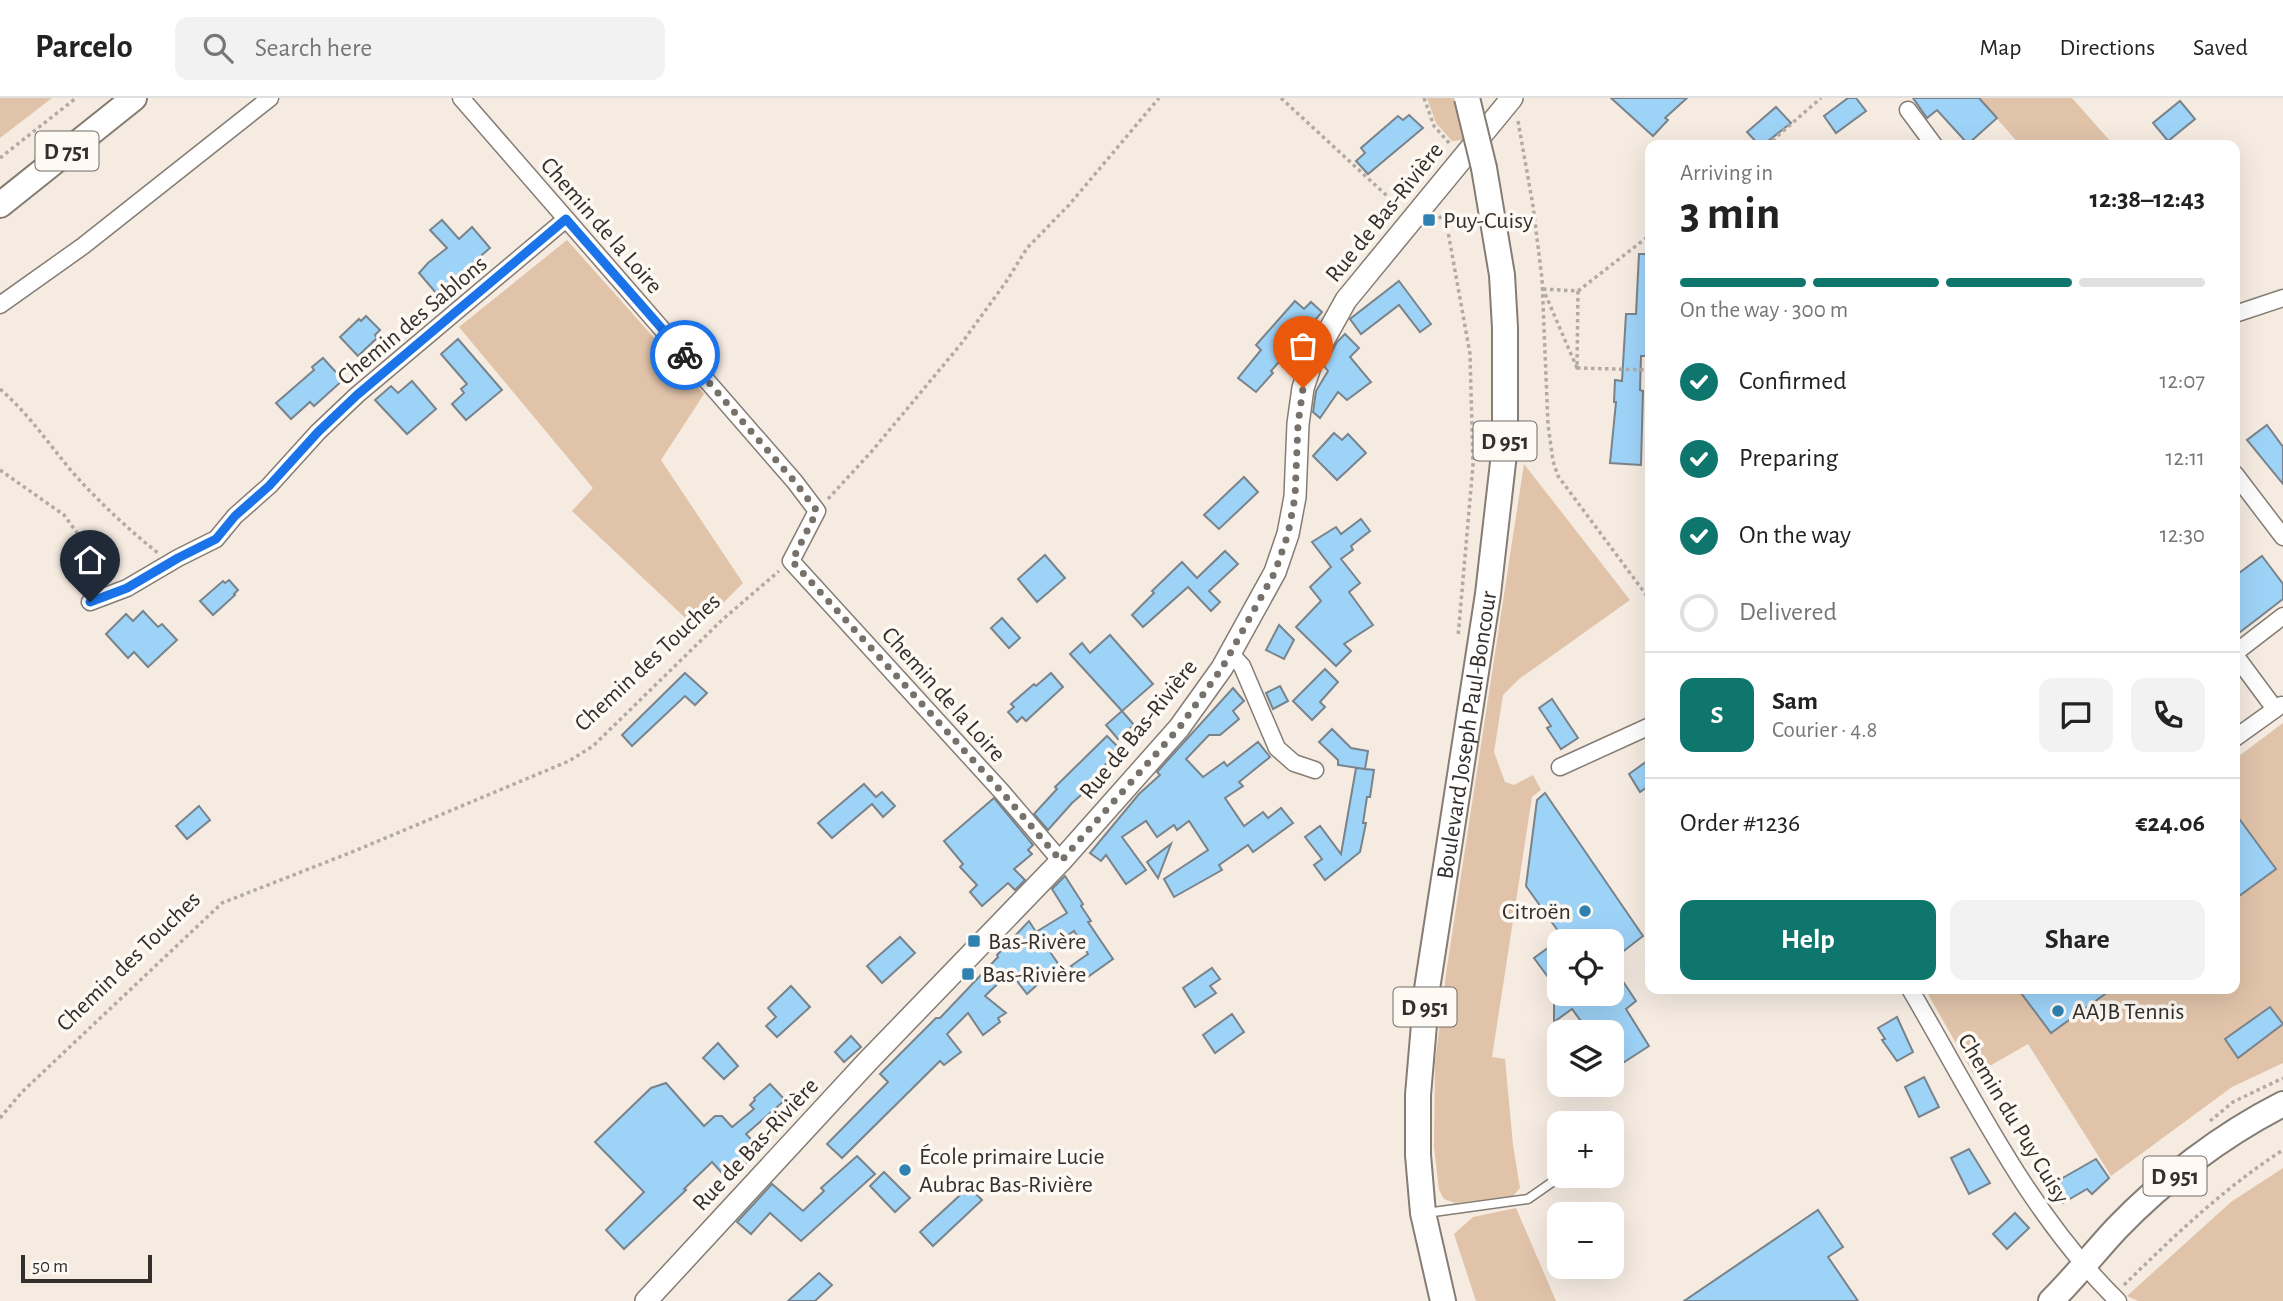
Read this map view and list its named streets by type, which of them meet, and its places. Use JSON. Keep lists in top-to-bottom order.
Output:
{
  "streets": {
    "main road": ["D 751", "D 951", "Boulevard Joseph Paul-Boncour"],
    "street": [
      "Rue de Bas-Rivière",
      "Chemin de la Loire",
      "Chemin des Sablons",
      "Chemin du Puy Cuisy"
    ],
    "path": ["Chemin des Touches"]
  },
  "crossings": [
    ["Rue de Bas-Rivière", "Chemin de la Loire"],
    ["Rue de Bas-Rivière", "D 951"],
    ["Rue de Bas-Rivière", "Boulevard Joseph Paul-Boncour"],
    ["Chemin de la Loire", "Chemin des Sablons"],
    ["Chemin de la Loire", "Chemin des Touches"],
    ["D 951", "Boulevard Joseph Paul-Boncour"],
    ["D 951", "Chemin du Puy Cuisy"]
  ],
  "places": {
    "transit": ["Puy-Cuisy", "Bas-Rivère", "Bas-Rivière"],
    "other": ["Citroën", "AAJB Tennis", "École primaire Lucie Aubrac Bas-Rivière"]
  },
  "scale_bar": "50 m",
  "page": {
    "header": "Parcelo",
    "search": "Search here",
    "nav": ["Map", "Directions", "Saved"],
    "heading": ["3 min", "Arriving in", "12:38–12:43"],
    "panel": [
      "Sam",
      "Courier · 4.8",
      "Order #1236",
      "€24.06"
    ],
    "bar": "On the way · 300 m",
    "list": [
      ["Confirmed", "12:07"],
      ["Preparing", "12:11"],
      ["On the way", "12:30"],
      "Delivered"
    ],
    "round": "S",
    "buttons": ["Help", "Share"],
    "map_buttons": ["+", "−"],
    "scale": "50 m"
  }
}
